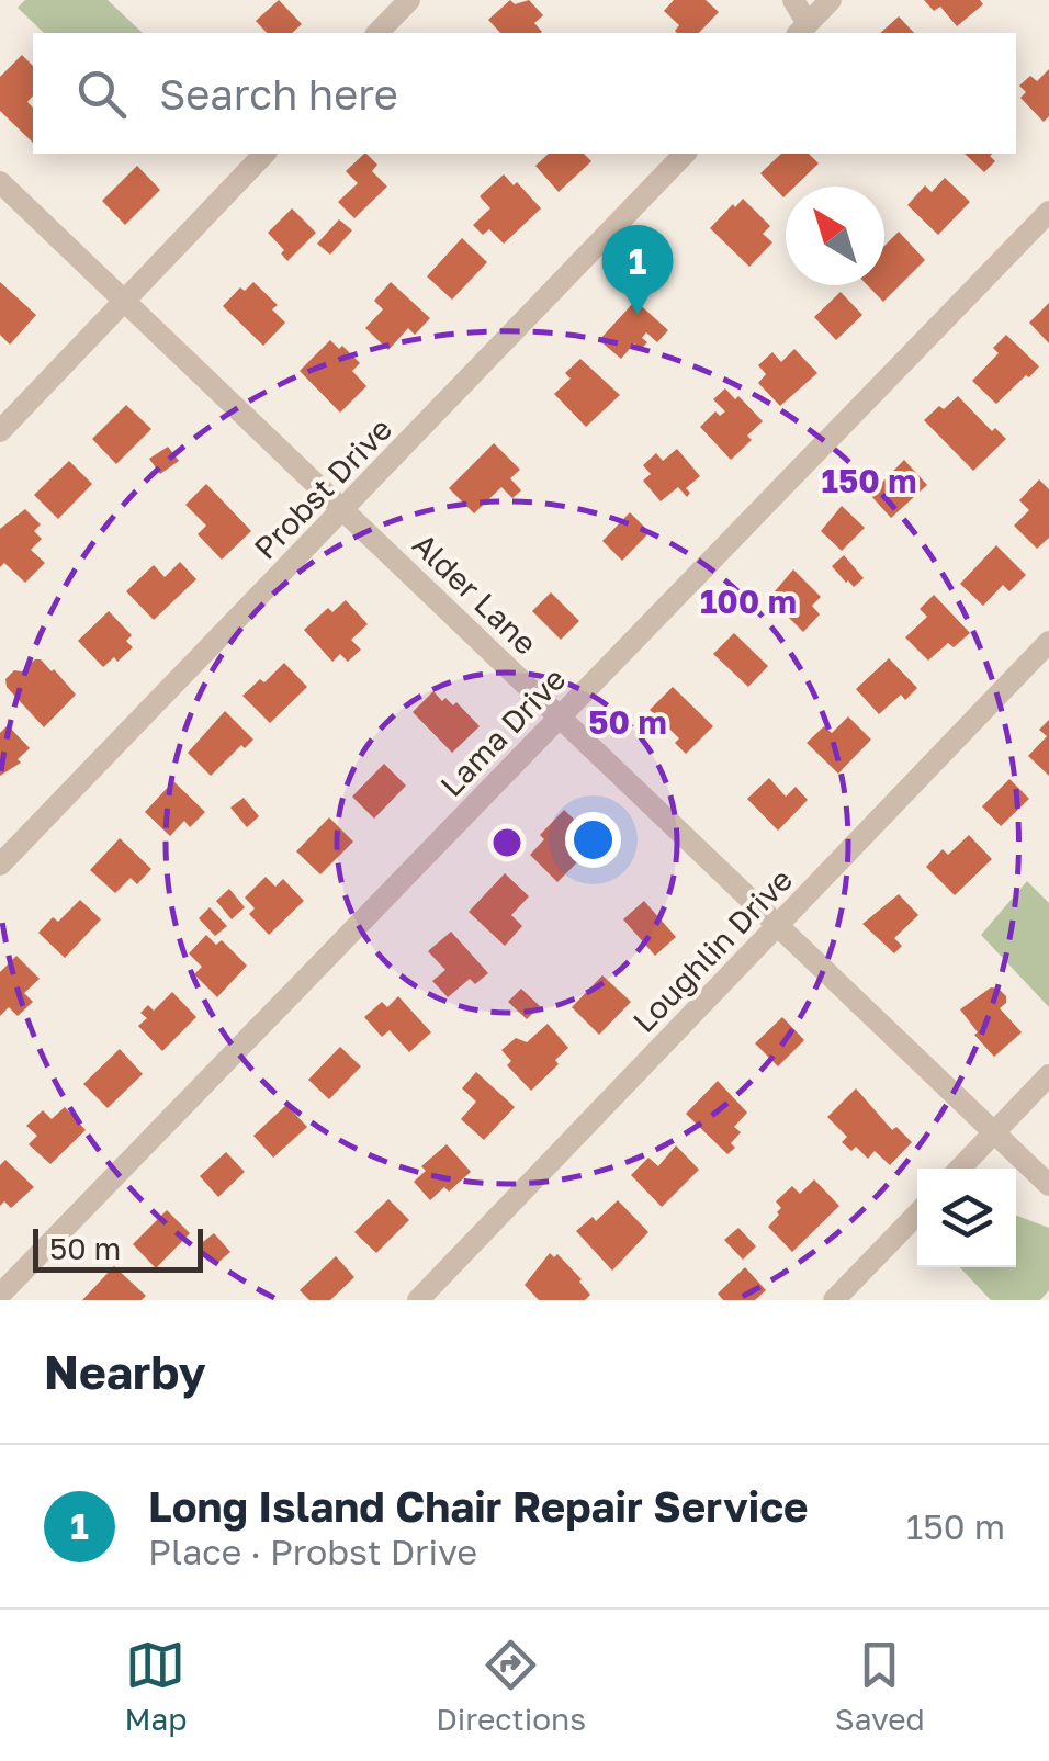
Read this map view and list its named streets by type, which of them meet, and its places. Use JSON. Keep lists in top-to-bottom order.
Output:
{
  "streets": {
    "street": [
      "Probst Drive",
      "Alder Lane",
      "Lama Drive",
      "Loughlin Drive"
    ]
  },
  "crossings": [
    ["Probst Drive", "Alder Lane"],
    ["Alder Lane", "Lama Drive"],
    ["Alder Lane", "Loughlin Drive"]
  ],
  "scale_bar": "50 m",
  "north": "top left",
  "page": {
    "search": "Search here",
    "pins": "1",
    "scale": "50 m",
    "heading": "Nearby",
    "list": [
      {
        "mark": "1",
        "name": "Long Island Chair Repair Service",
        "note": "Place · Probst Drive",
        "value": "150 m"
      }
    ],
    "nav": ["Map", "Directions", "Saved"]
  },
  "rings": ["150 m", "100 m", "50 m"]
}
